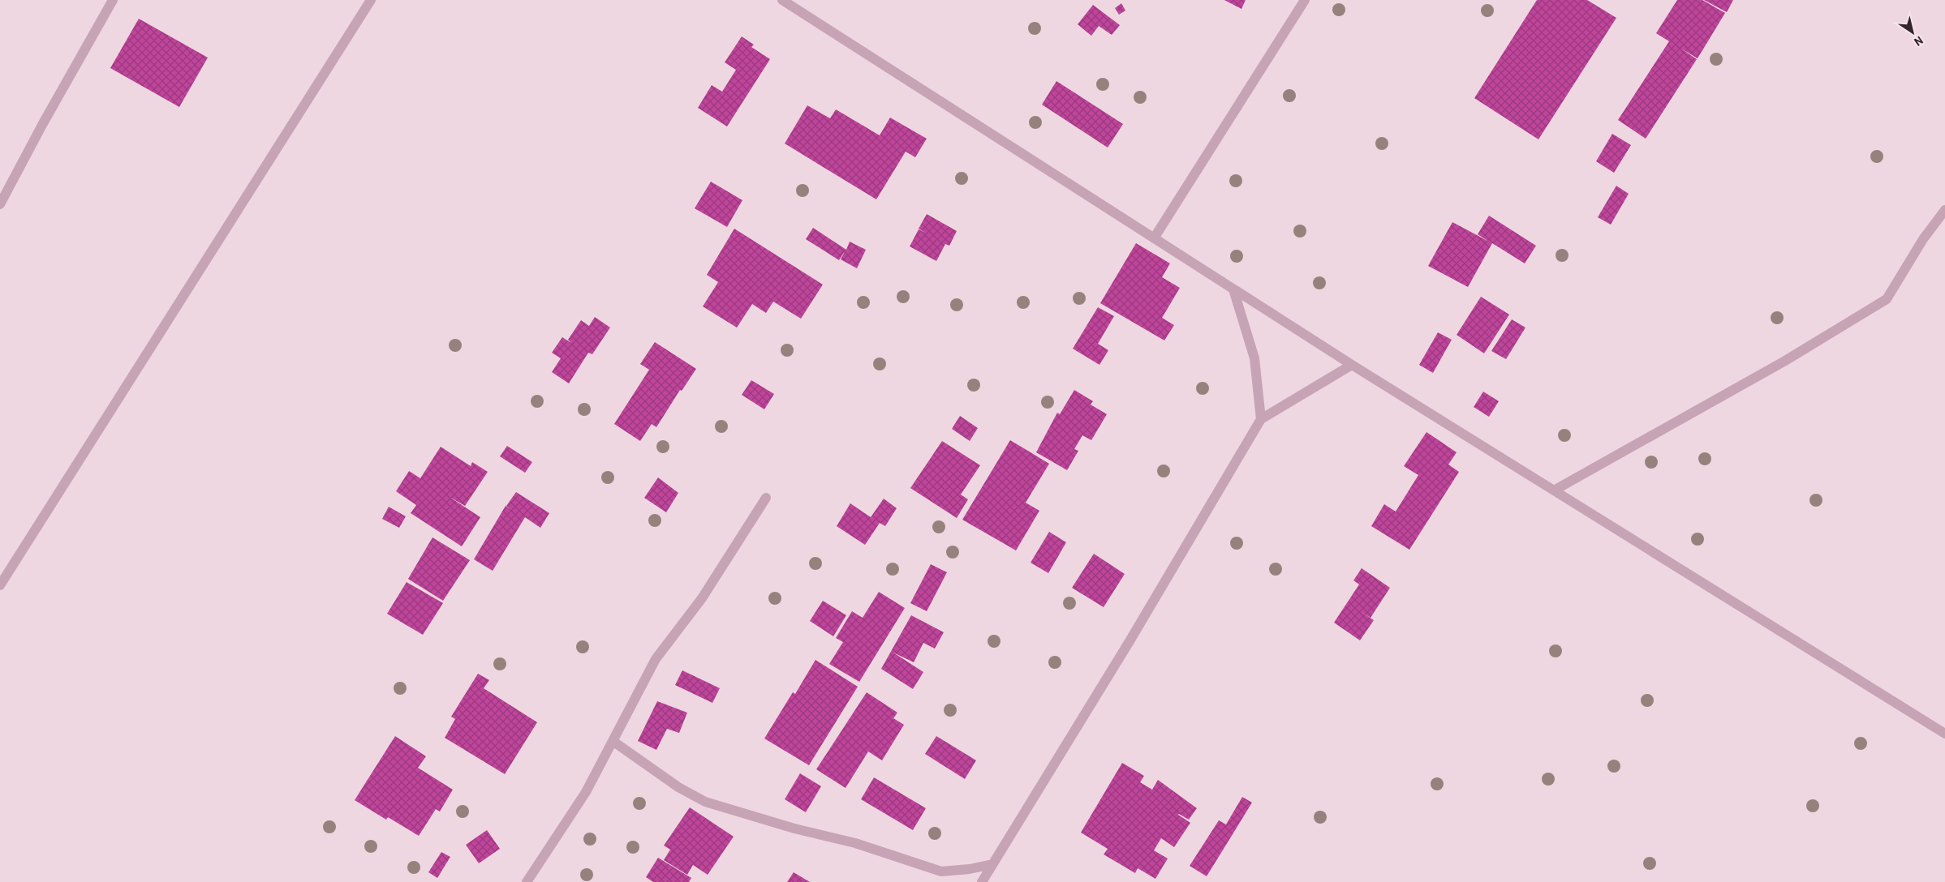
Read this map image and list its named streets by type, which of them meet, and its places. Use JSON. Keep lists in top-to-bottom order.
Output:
{
  "north": "bottom right"
}
